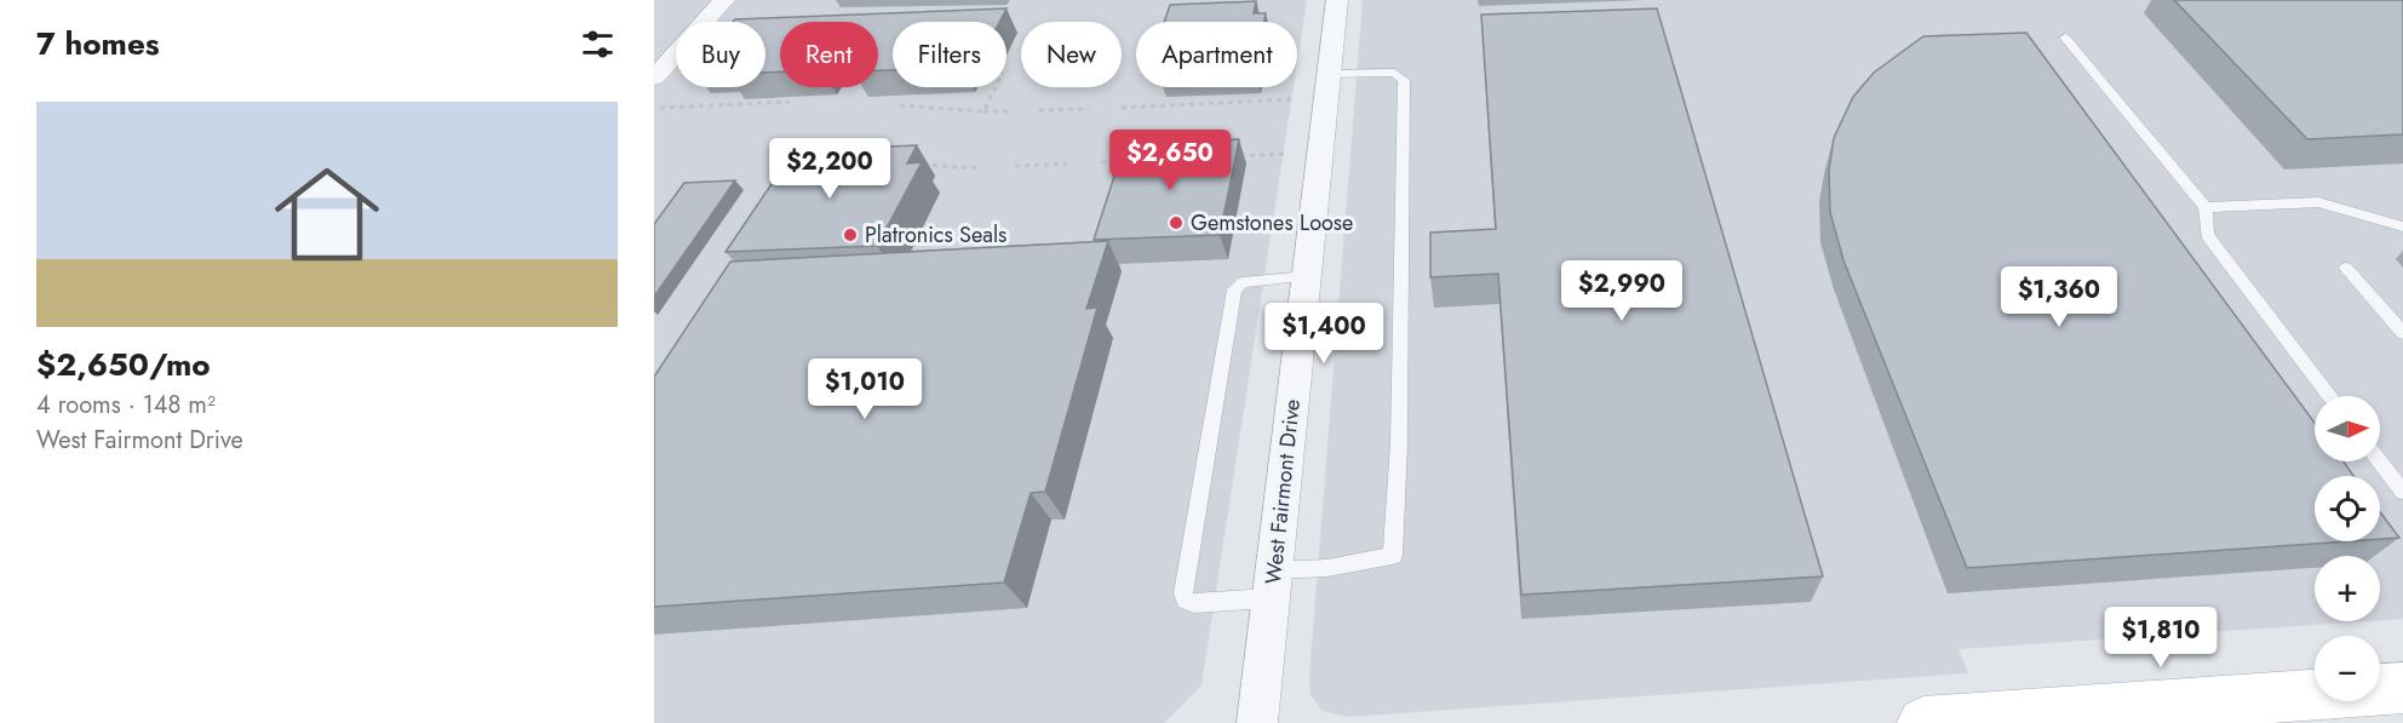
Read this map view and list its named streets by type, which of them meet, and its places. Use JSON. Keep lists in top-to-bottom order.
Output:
{
  "streets": {
    "street": ["West Fairmont Drive"]
  },
  "places": ["Gemstones Loose", "Platronics Seals"],
  "north": "right",
  "page": {
    "heading": "7 homes",
    "chip": [
      "Buy",
      "Rent",
      "Filters",
      "New",
      "Apartment"
    ],
    "list": [
      {
        "name": "$2,650/mo",
        "note": "4 rooms · 148 m² · West Fairmont Drive"
      }
    ],
    "price": [
      "$2,650",
      "$2,200",
      "$2,990",
      "$1,360",
      "$1,400",
      "$1,010",
      "$1,810"
    ],
    "map_buttons": ["+", "−"]
  }
}
